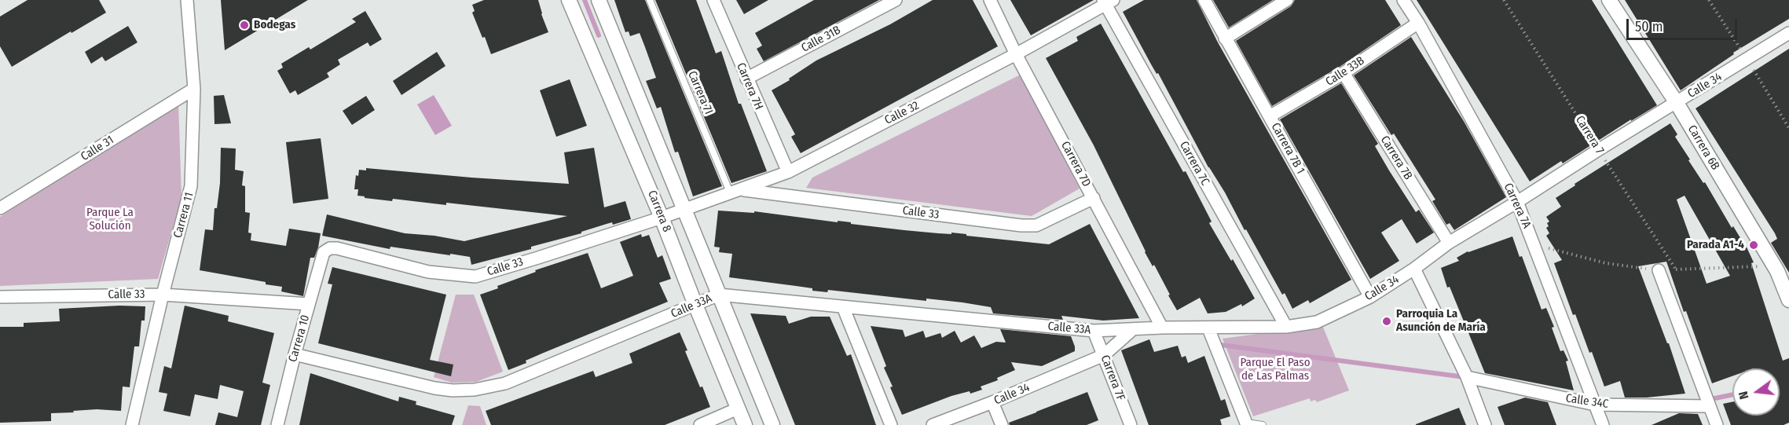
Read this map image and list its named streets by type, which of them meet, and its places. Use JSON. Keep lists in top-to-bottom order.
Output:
{
  "streets": {
    "street": [
      "Calle 31B",
      "Calle 33B",
      "Calle 34",
      "Carrera 7H",
      "Calle 32",
      "Carrera 6B",
      "Calle 31",
      "Carrera 7B 1",
      "Carrera 7B",
      "Carrera 7C",
      "Carrera 7D",
      "Carrera 7A",
      "Carrera 8",
      "Calle 33",
      "Carrera 11",
      "Calle 33A",
      "Carrera 10",
      "Carrera 7F",
      "Calle 34C"
    ],
    "lane": ["Carrera 7I"],
    "path": ["Carrera 7"]
  },
  "crossings": [
    ["Calle 31B", "Carrera 7H"],
    ["Calle 33B", "Carrera 7B 1"],
    ["Calle 33B", "Carrera 7B"],
    ["Calle 33B", "Carrera 7A"],
    ["Calle 34", "Carrera 7"],
    ["Calle 34", "Carrera 6B"],
    ["Calle 34", "Carrera 7B 1"],
    ["Calle 34", "Carrera 7B"],
    ["Calle 34", "Carrera 7C"],
    ["Calle 34", "Carrera 7D"],
    ["Calle 34", "Carrera 7A"],
    ["Calle 34", "Calle 33A"],
    ["Calle 34", "Carrera 7F"],
    ["Carrera 7H", "Calle 32"],
    ["Carrera 7I", "Calle 32"],
    ["Carrera 7I", "Calle 33"],
    ["Calle 32", "Carrera 7C"],
    ["Calle 32", "Carrera 7D"],
    ["Calle 32", "Carrera 8"],
    ["Calle 32", "Calle 33"],
    ["Calle 31", "Carrera 11"],
    ["Carrera 7D", "Calle 33"],
    ["Carrera 7A", "Calle 34C"],
    ["Carrera 8", "Calle 33"],
    ["Carrera 8", "Calle 33A"],
    ["Calle 33", "Carrera 11"],
    ["Calle 33", "Carrera 10"],
    ["Calle 33A", "Carrera 10"],
    ["Calle 33A", "Carrera 7F"]
  ],
  "parks": ["Parque La Solución", "Parque El Paso de Las Palmas"],
  "places": ["Bodegas", "Parada A1-4", "Parroquia La Asunción de María"],
  "scale_bar": "50 m",
  "north": "left"
}
